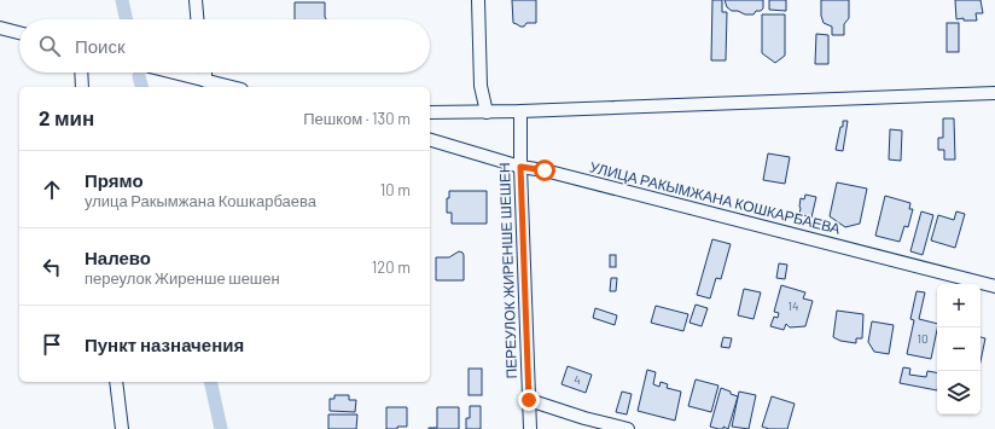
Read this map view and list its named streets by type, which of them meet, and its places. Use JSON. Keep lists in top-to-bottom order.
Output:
{
  "streets": {
    "street": ["УЛИЦА РАКЫМЖАНА КОШКАРБАЕВА", "ПЕРЕУЛОК ЖИРЕНШЕ ШЕШЕН"]
  },
  "crossings": [
    ["УЛИЦА РАКЫМЖАНА КОШКАРБАЕВА", "ПЕРЕУЛОК ЖИРЕНШЕ ШЕШЕН"]
  ],
  "house_numbers": ["14", "10", "4"],
  "page": {
    "search": "Поиск",
    "heading": ["2 мин", "Пешком · 130 m"],
    "list": [
      ["Прямо", "улица Ракымжана Кошкарбаева", "10 m"],
      ["Налево", "переулок Жиренше шешен", "120 m"],
      "Пункт назначения"
    ],
    "map_buttons": ["+", "−"]
  }
}
